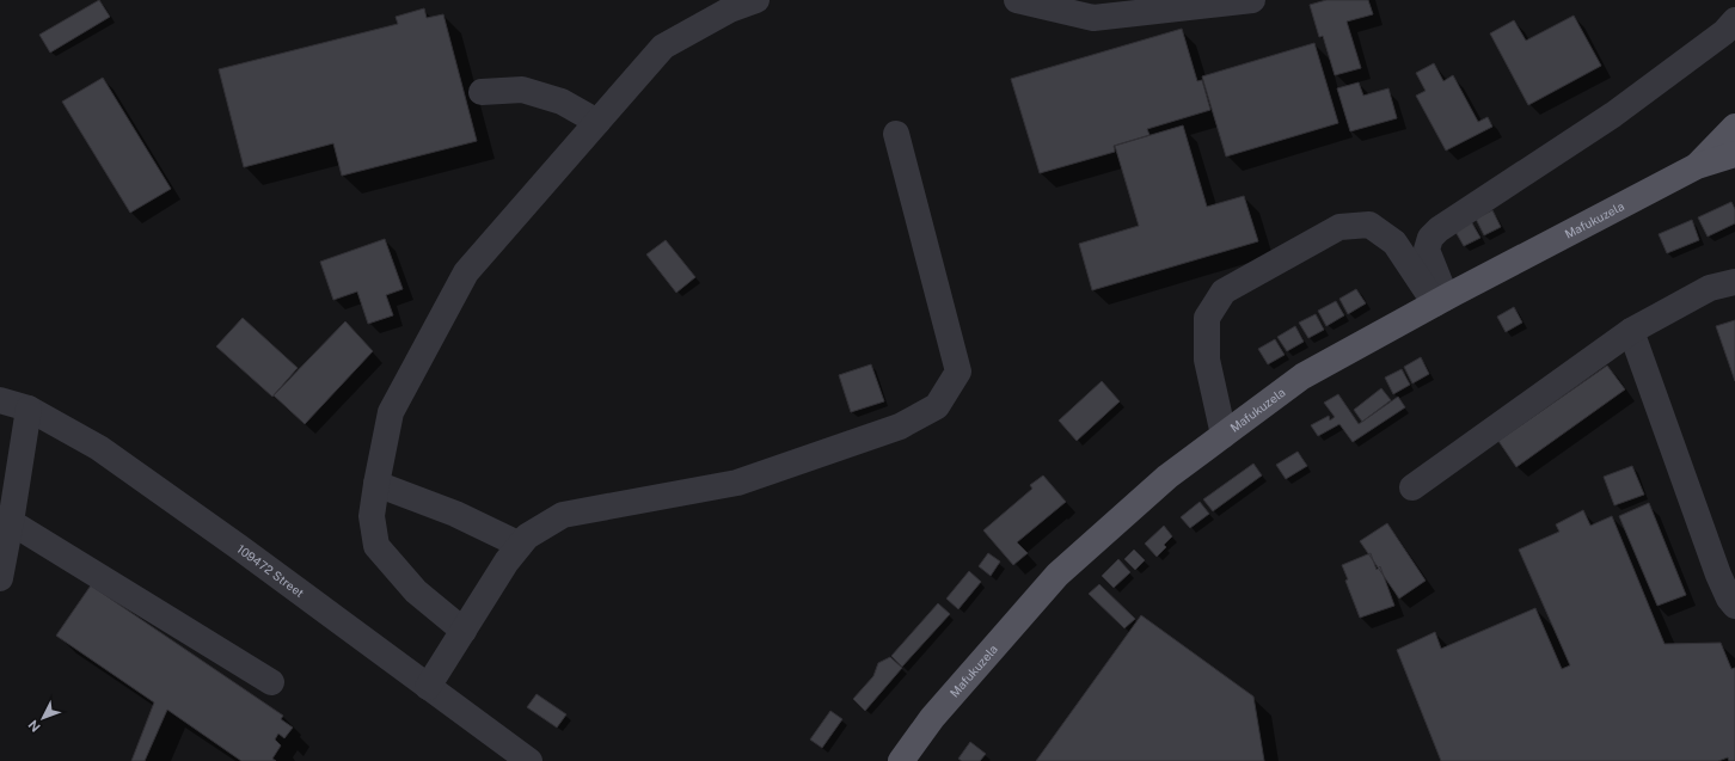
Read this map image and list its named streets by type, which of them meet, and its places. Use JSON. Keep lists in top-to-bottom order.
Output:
{
  "streets": {
    "main road": ["Mafukuzela"],
    "street": ["109472 Street"]
  },
  "north": "bottom left"
}
